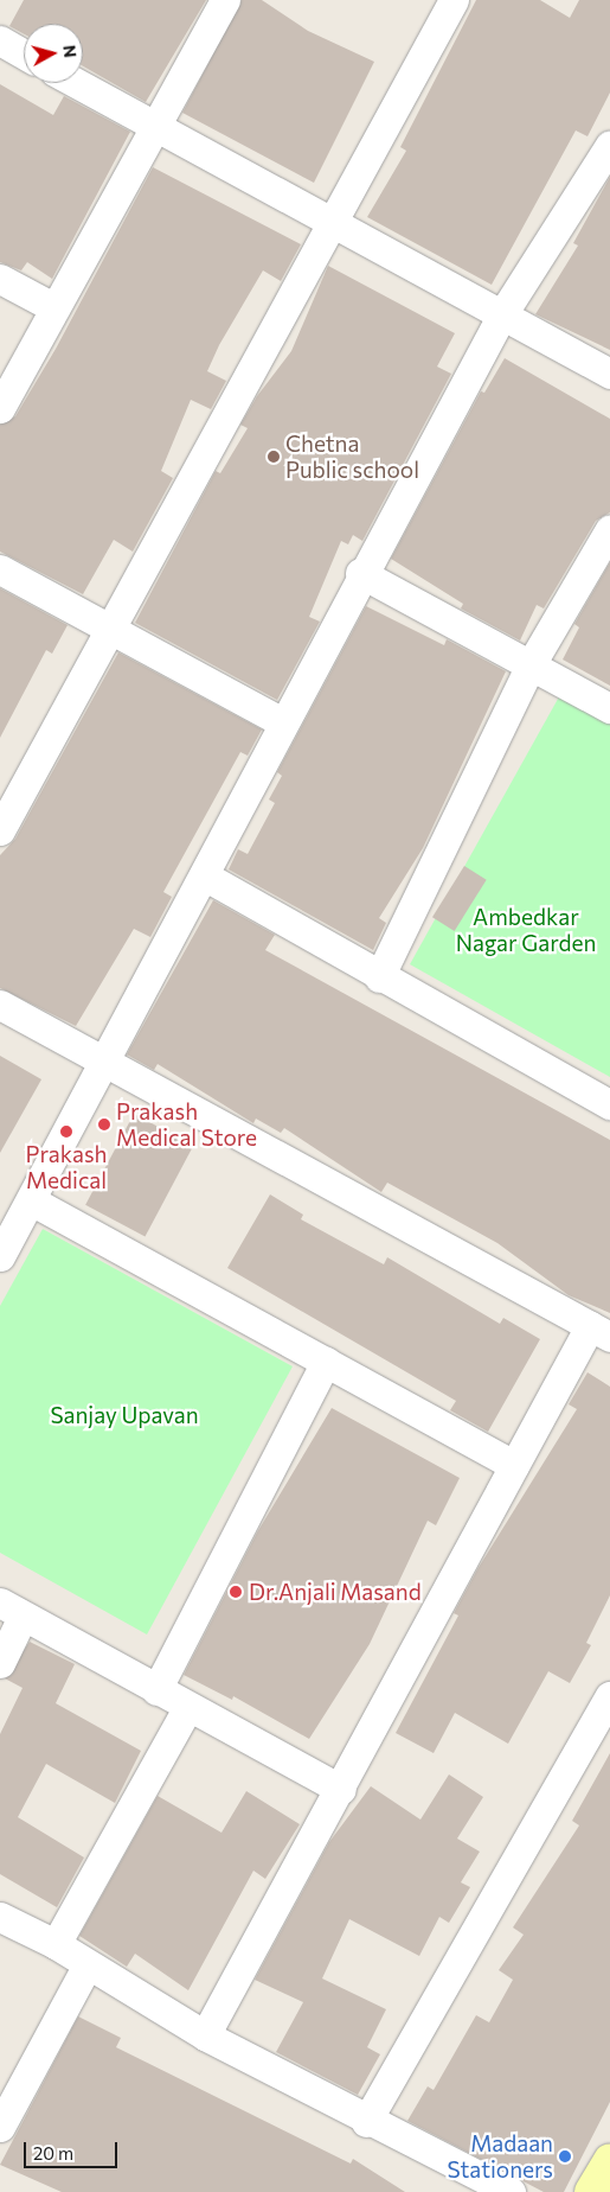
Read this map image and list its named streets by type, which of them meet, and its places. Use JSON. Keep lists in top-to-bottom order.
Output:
{
  "parks": ["Ambedkar Nagar Garden", "Sanjay Upavan"],
  "places": [
    "Chetna Public school",
    "Prakash Medical Store",
    "Prakash Medical",
    "Dr.Anjali Masand",
    "Madaan Stationers"
  ],
  "scale_bar": "20 m",
  "north": "right"
}
